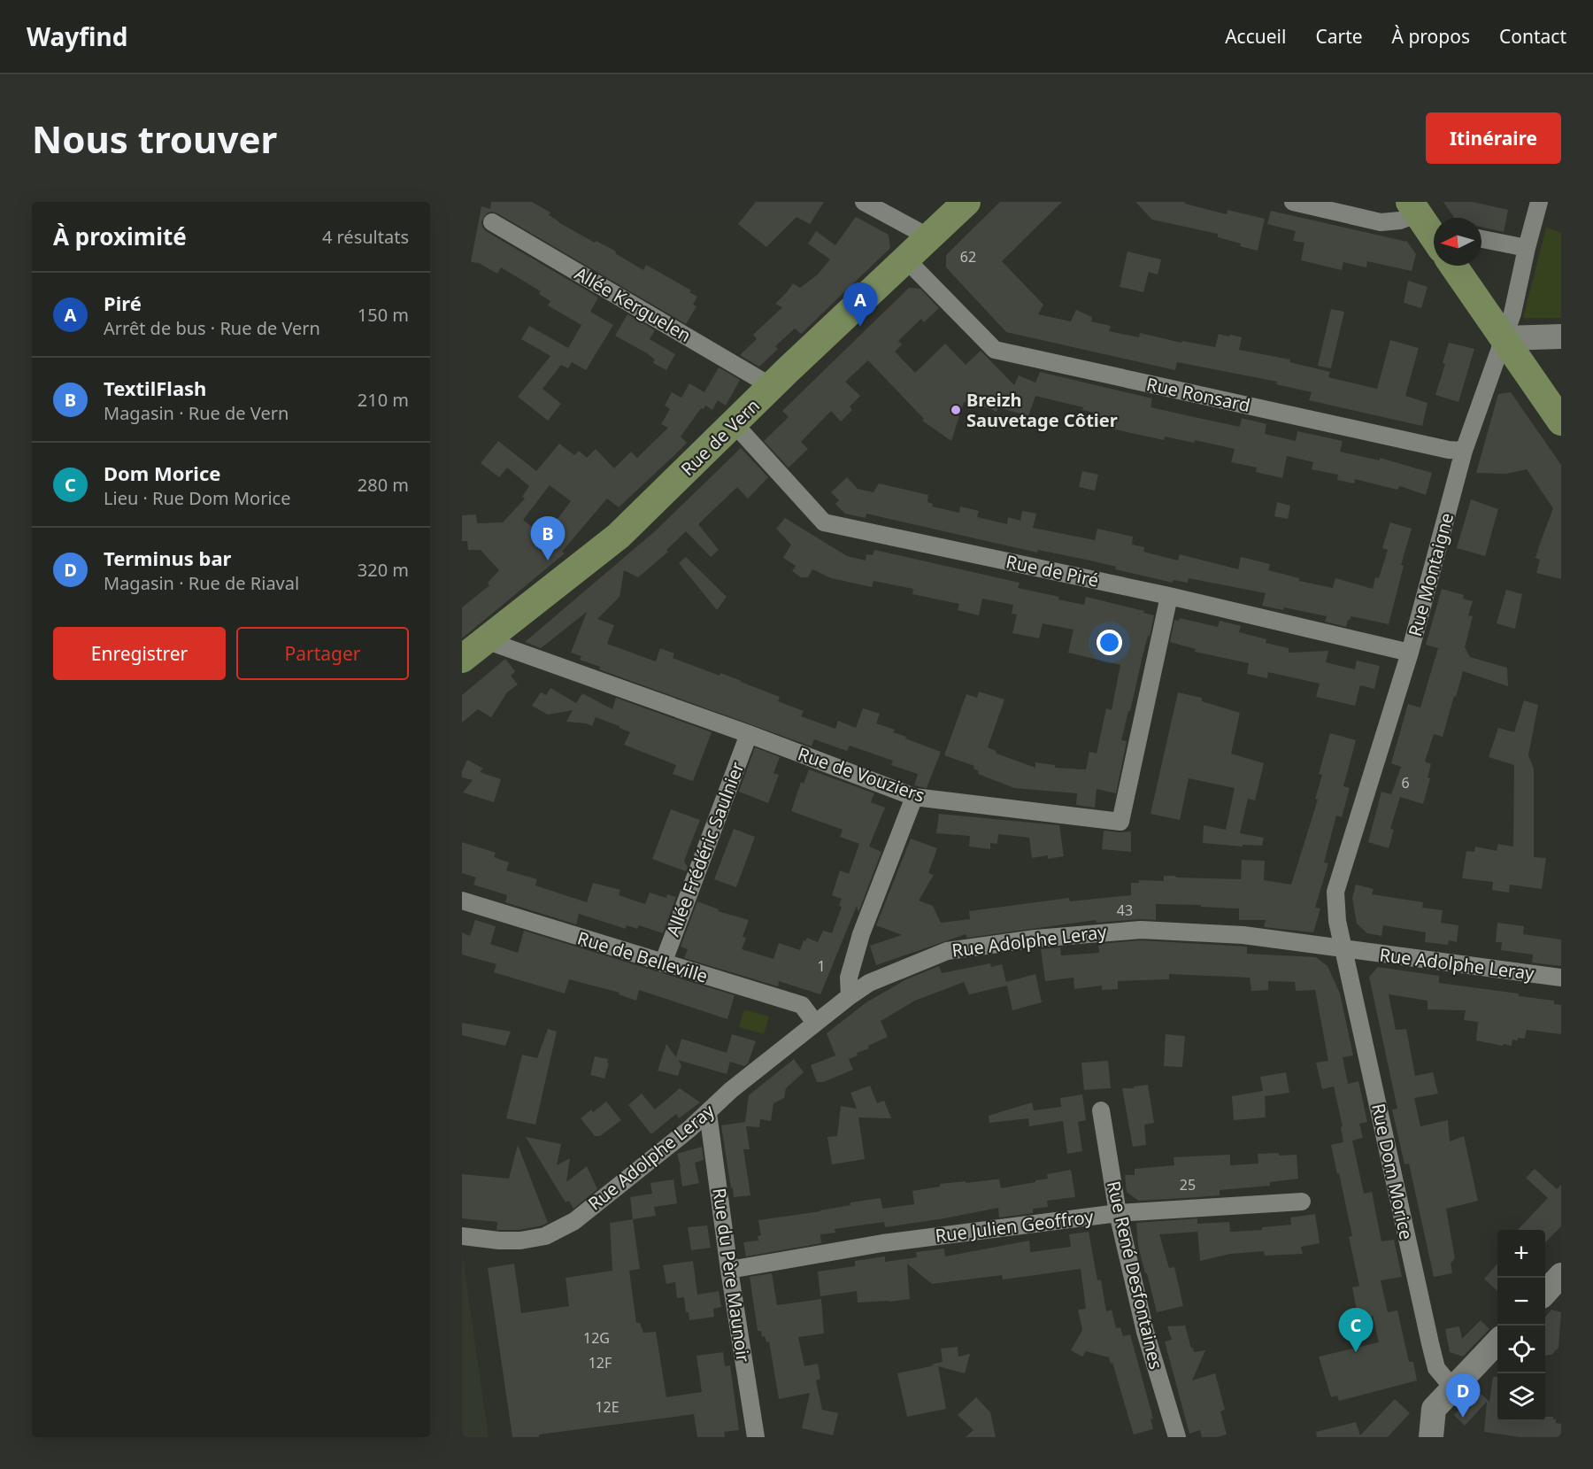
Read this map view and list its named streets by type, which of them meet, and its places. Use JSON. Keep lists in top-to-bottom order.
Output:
{
  "streets": {
    "main road": ["Rue de Vern"],
    "street": [
      "Allée Kerguelen",
      "Rue Ronsard",
      "Rue de Piré",
      "Rue Montaigne",
      "Rue de Vouziers",
      "Allée Frédéric Saulnier",
      "Rue Adolphe Leray",
      "Rue de Belleville",
      "Rue Dom Morice",
      "Rue Julien Geoffroy",
      "Rue du Père Maunoir",
      "Rue René Desfontaines"
    ]
  },
  "crossings": [
    ["Allée Kerguelen", "Rue de Vern"],
    ["Rue Ronsard", "Rue de Vern"],
    ["Rue Ronsard", "Rue Montaigne"],
    ["Rue de Vern", "Rue de Piré"],
    ["Rue de Vern", "Rue de Vouziers"],
    ["Rue de Piré", "Rue Montaigne"],
    ["Rue de Piré", "Rue de Vouziers"],
    ["Rue Montaigne", "Rue Adolphe Leray"],
    ["Rue Montaigne", "Rue Dom Morice"],
    ["Rue de Vouziers", "Allée Frédéric Saulnier"],
    ["Allée Frédéric Saulnier", "Rue de Belleville"],
    ["Rue Adolphe Leray", "Rue de Belleville"],
    ["Rue Adolphe Leray", "Rue Dom Morice"],
    ["Rue Adolphe Leray", "Rue du Père Maunoir"],
    ["Rue Julien Geoffroy", "Rue du Père Maunoir"],
    ["Rue Julien Geoffroy", "Rue René Desfontaines"]
  ],
  "places": ["Breizh Sauvetage Côtier"],
  "house_numbers": [
    "62",
    "6",
    "43",
    "1",
    "25",
    "12G",
    "12F",
    "12E"
  ],
  "north": "left",
  "page": {
    "header": "Wayfind",
    "nav": [
      "Accueil",
      "Carte",
      "À propos",
      "Contact"
    ],
    "buttons": [
      "Itinéraire",
      ["Enregistrer", "Partager"]
    ],
    "title": "Nous trouver",
    "heading": ["À proximité", "4 résultats"],
    "list": [
      {
        "mark": "A",
        "name": "Piré",
        "note": "Arrêt de bus · Rue de Vern",
        "value": "150 m"
      },
      {
        "mark": "B",
        "name": "TextilFlash",
        "note": "Magasin · Rue de Vern",
        "value": "210 m"
      },
      {
        "mark": "C",
        "name": "Dom Morice",
        "note": "Lieu · Rue Dom Morice",
        "value": "280 m"
      },
      {
        "mark": "D",
        "name": "Terminus bar",
        "note": "Magasin · Rue de Riaval",
        "value": "320 m"
      }
    ],
    "pins": [
      "A",
      "B",
      "C",
      "D"
    ],
    "map_buttons": ["+", "−"]
  }
}
